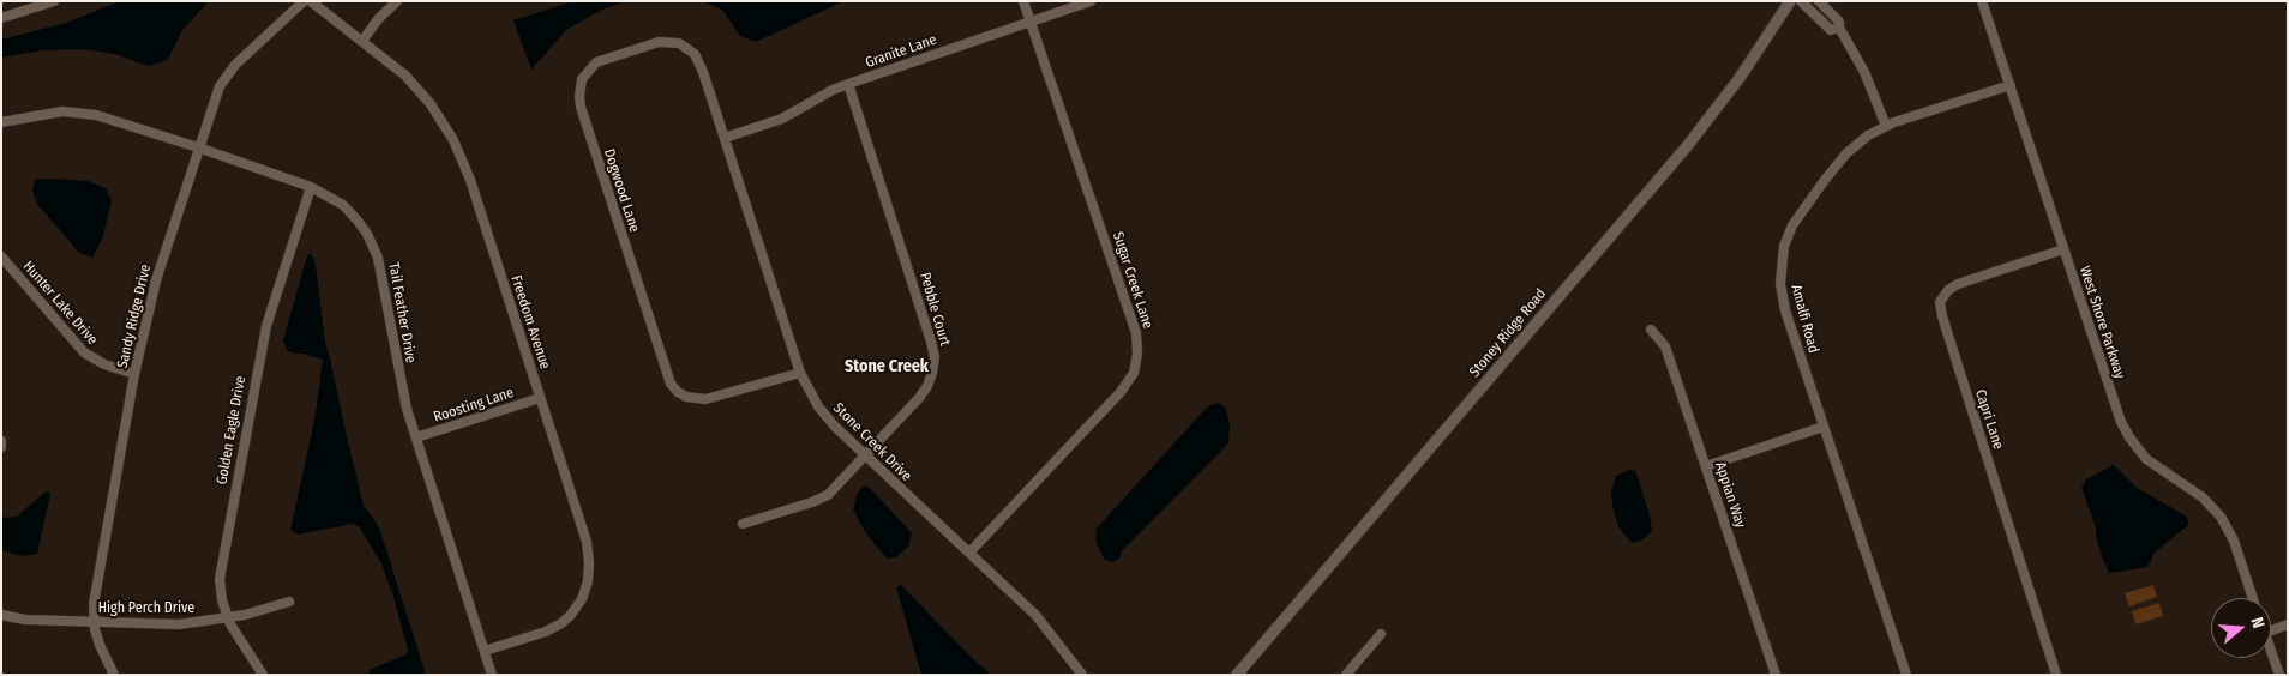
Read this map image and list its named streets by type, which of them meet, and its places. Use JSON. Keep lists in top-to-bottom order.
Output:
{
  "streets": {
    "street": [
      "Granite Lane",
      "Dogwood Lane",
      "Sugar Creek Lane",
      "Hunter Lake Drive",
      "Pebble Court",
      "Tail Feather Drive",
      "Sandy Ridge Drive",
      "Amalfi Road",
      "Freedom Avenue",
      "West Shore Parkway",
      "Stoney Ridge Road",
      "Roosting Lane",
      "Capri Lane",
      "Golden Eagle Drive",
      "Stone Creek Drive",
      "Appian Way",
      "High Perch Drive"
    ]
  },
  "crossings": [
    ["Granite Lane", "Dogwood Lane"],
    ["Granite Lane", "Sugar Creek Lane"],
    ["Granite Lane", "Pebble Court"],
    ["Granite Lane", "Stone Creek Drive"],
    ["Dogwood Lane", "Stone Creek Drive"],
    ["Sugar Creek Lane", "Stone Creek Drive"],
    ["Hunter Lake Drive", "Sandy Ridge Drive"],
    ["Pebble Court", "Stone Creek Drive"],
    ["Tail Feather Drive", "Sandy Ridge Drive"],
    ["Tail Feather Drive", "Freedom Avenue"],
    ["Tail Feather Drive", "Roosting Lane"],
    ["Tail Feather Drive", "Golden Eagle Drive"],
    ["Sandy Ridge Drive", "High Perch Drive"],
    ["Amalfi Road", "West Shore Parkway"],
    ["Freedom Avenue", "Roosting Lane"],
    ["West Shore Parkway", "Capri Lane"],
    ["Golden Eagle Drive", "High Perch Drive"]
  ],
  "districts": ["Stone Creek"],
  "north": "right"
}
